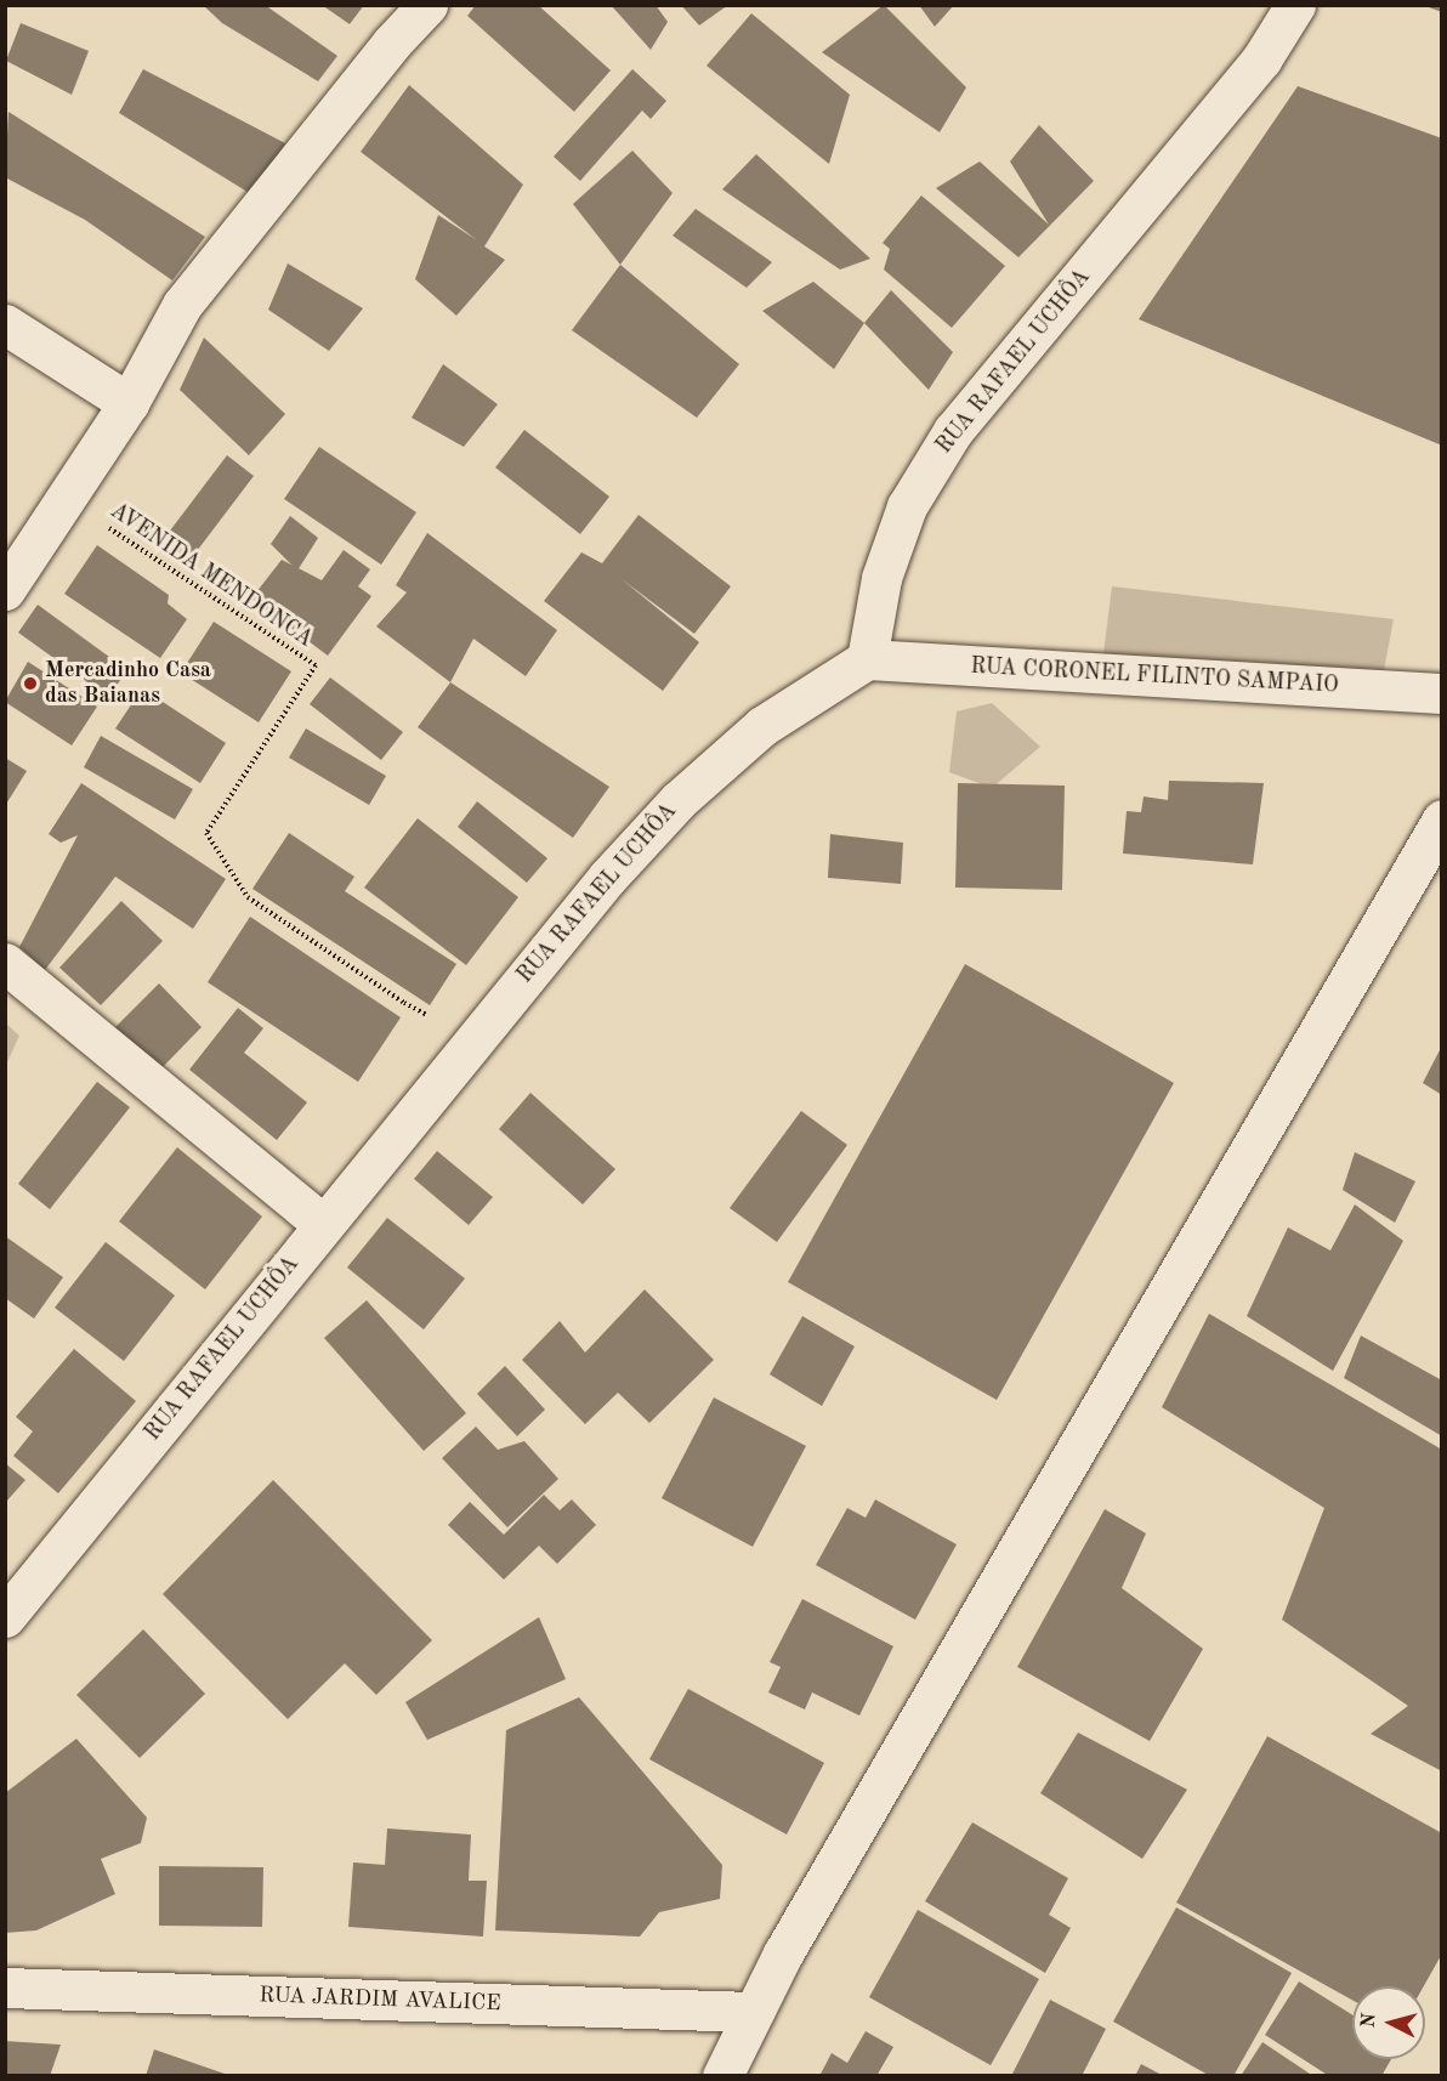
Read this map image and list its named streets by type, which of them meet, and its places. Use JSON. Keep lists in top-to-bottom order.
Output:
{
  "streets": {
    "street": ["RUA RAFAEL UCHÔA", "RUA CORONEL FILINTO SAMPAIO", "RUA JARDIM AVALICE"],
    "path": ["AVENIDA MENDONCA"]
  },
  "crossings": [
    ["RUA RAFAEL UCHÔA", "AVENIDA MENDONCA"],
    ["RUA RAFAEL UCHÔA", "RUA CORONEL FILINTO SAMPAIO"]
  ],
  "places": ["Mercadinho Casa das Baianas"],
  "north": "left"
}
